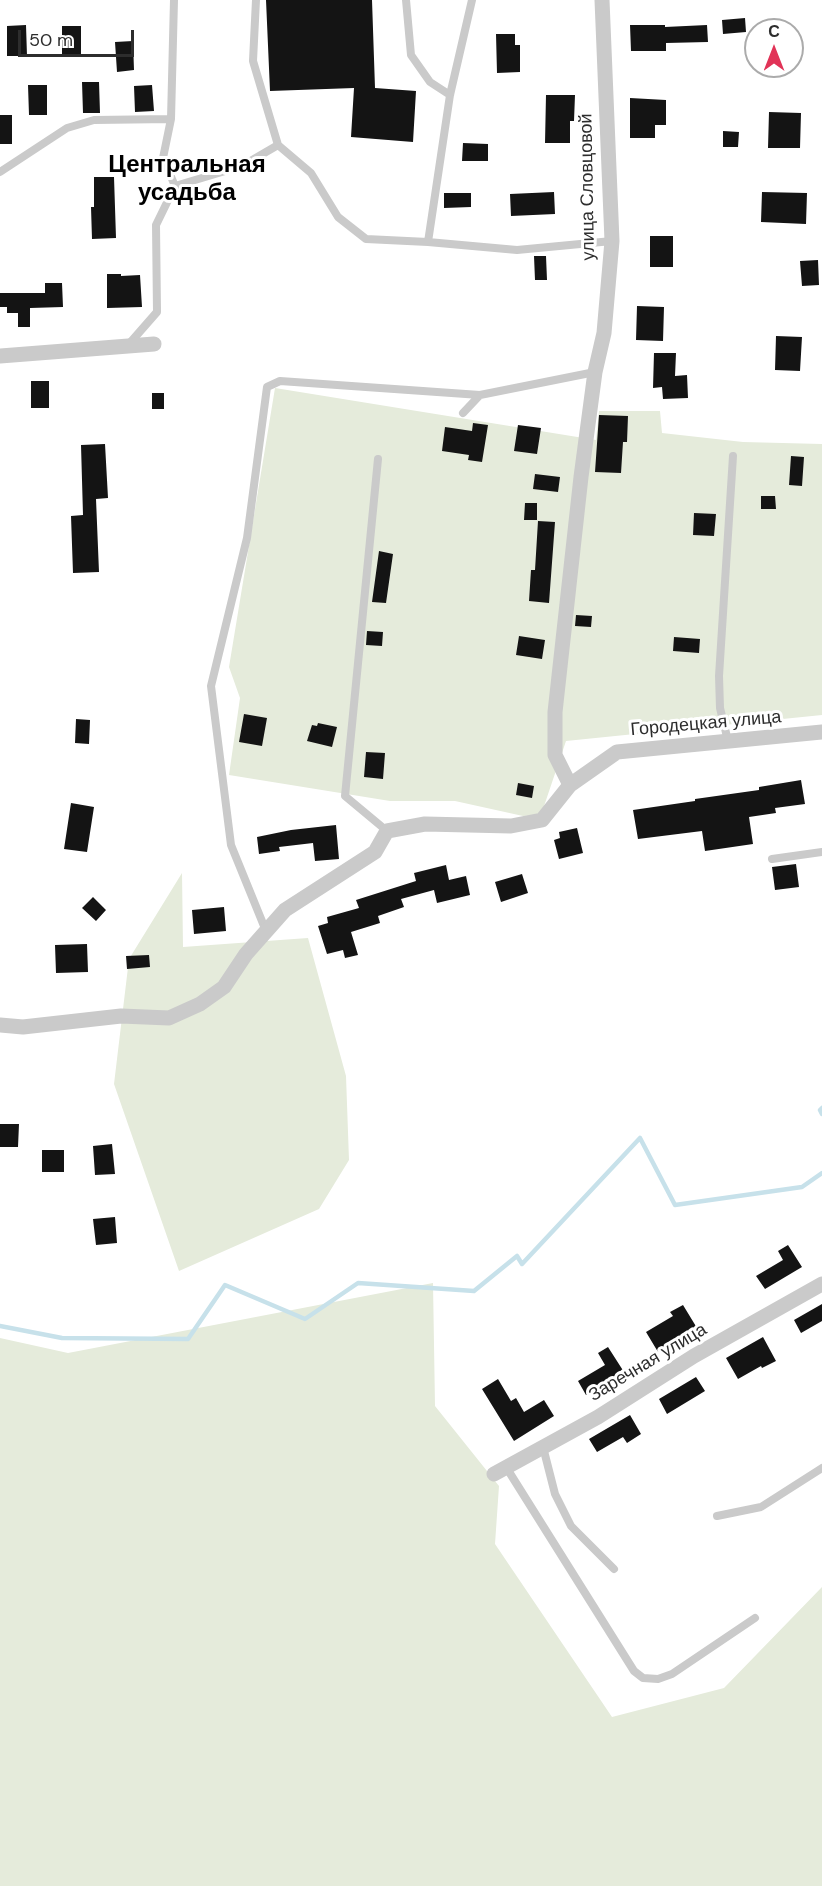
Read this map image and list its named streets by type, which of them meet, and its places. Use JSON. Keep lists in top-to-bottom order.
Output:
{
  "streets": {
    "street": ["улица Словцовой", "Городецкая улица", "Заречная улица"]
  },
  "crossings": [
    ["улица Словцовой", "Городецкая улица"]
  ],
  "districts": ["Центральная усадьба"],
  "scale_bar": "50 m",
  "north": "top"
}
